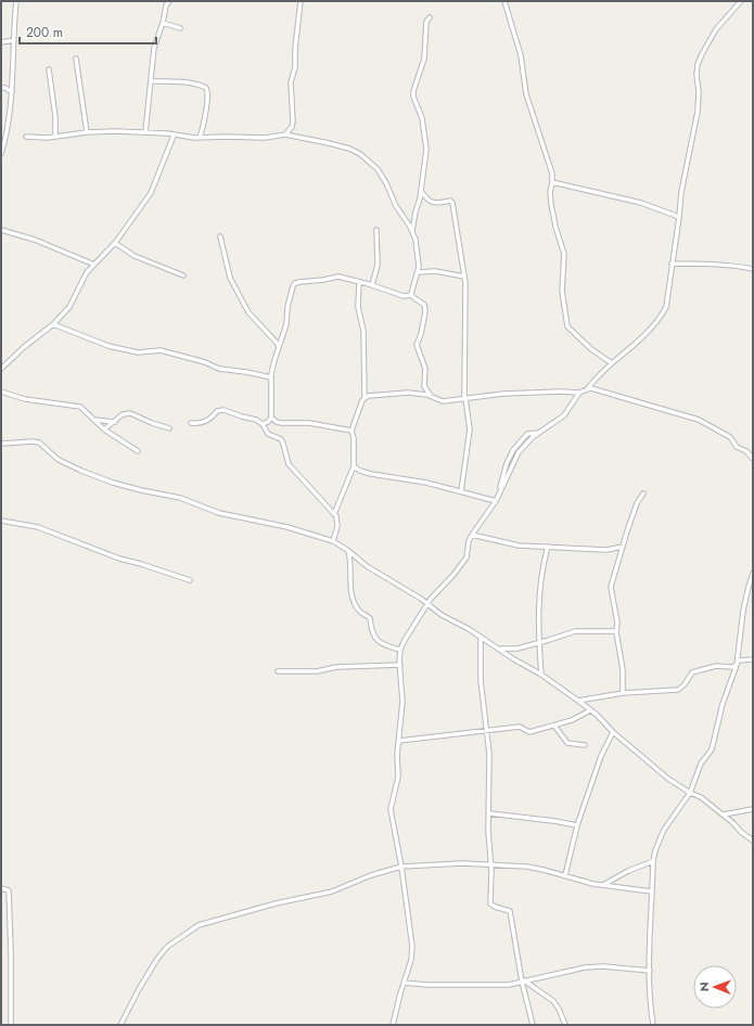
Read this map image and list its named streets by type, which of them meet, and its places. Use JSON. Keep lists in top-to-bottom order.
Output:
{
  "scale_bar": "200 m",
  "north": "left"
}
